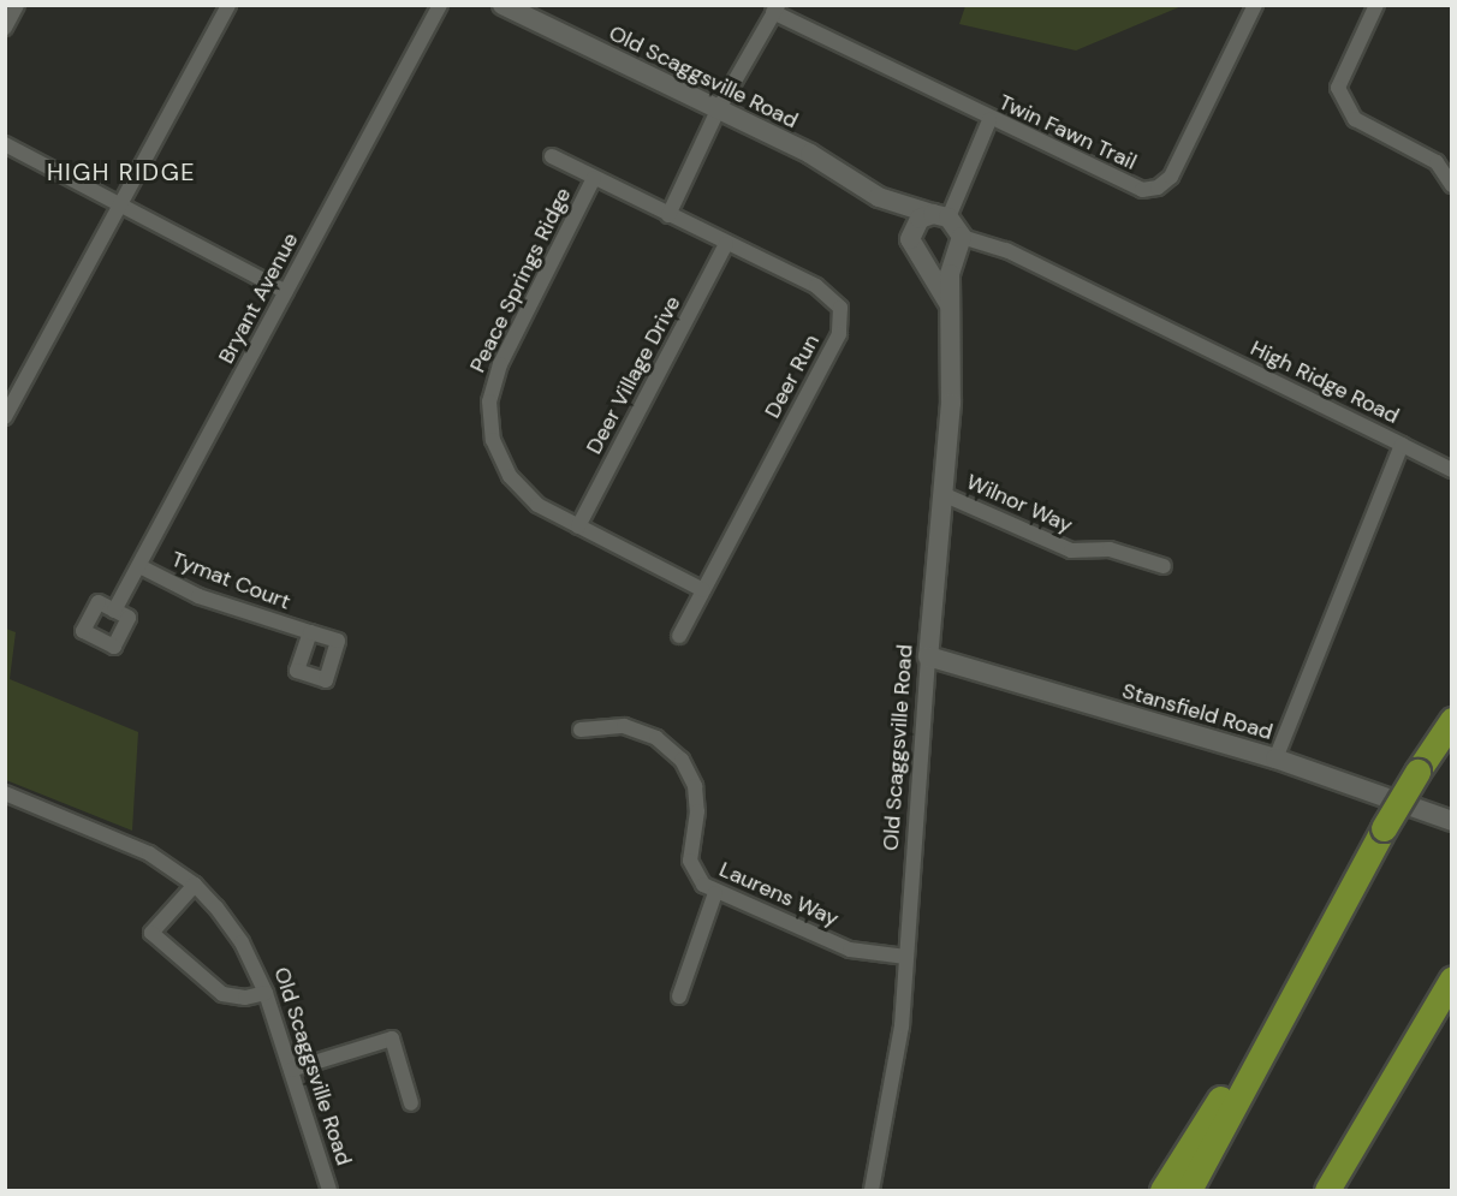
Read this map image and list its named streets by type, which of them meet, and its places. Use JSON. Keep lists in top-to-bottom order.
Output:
{
  "streets": {
    "street": [
      "Old Scaggsville Road",
      "Twin Fawn Trail",
      "Peace Springs Ridge",
      "Bryant Avenue",
      "Deer Village Drive",
      "Deer Run",
      "High Ridge Road",
      "Wilnor Way",
      "Tymat Court",
      "Stansfield Road",
      "Laurens Way"
    ]
  },
  "crossings": [
    ["Old Scaggsville Road", "High Ridge Road"],
    ["Old Scaggsville Road", "Wilnor Way"],
    ["Old Scaggsville Road", "Stansfield Road"],
    ["Old Scaggsville Road", "Laurens Way"],
    ["Peace Springs Ridge", "Deer Village Drive"],
    ["Peace Springs Ridge", "Deer Run"],
    ["Bryant Avenue", "Tymat Court"],
    ["Deer Village Drive", "Deer Run"],
    ["High Ridge Road", "Stansfield Road"]
  ],
  "districts": ["HIGH RIDGE"]
}
